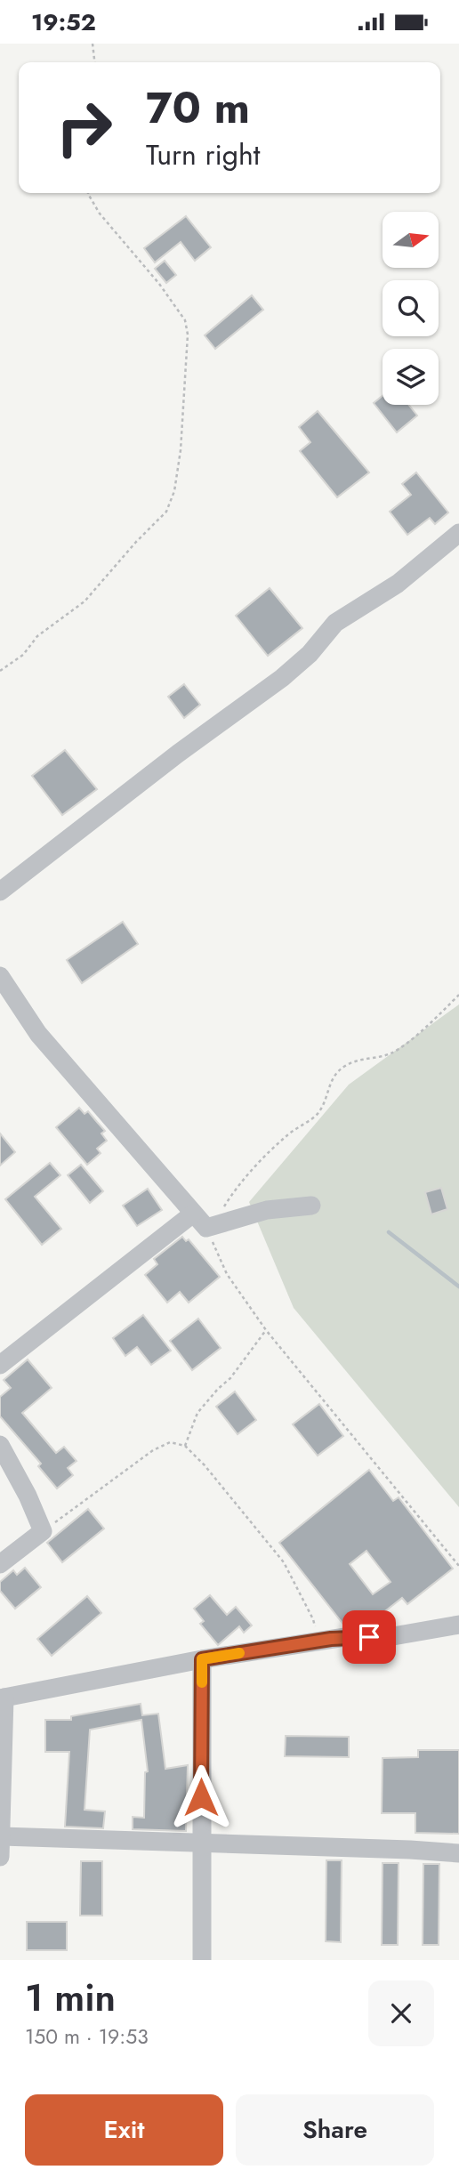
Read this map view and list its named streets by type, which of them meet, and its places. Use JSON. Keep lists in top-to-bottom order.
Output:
{
  "north": "right",
  "page": {
    "status": "19:52",
    "turn": ["70 m", "Turn right"],
    "heading": ["1 min", "150 m · 19:53"],
    "buttons": ["Exit", "Share"]
  }
}
